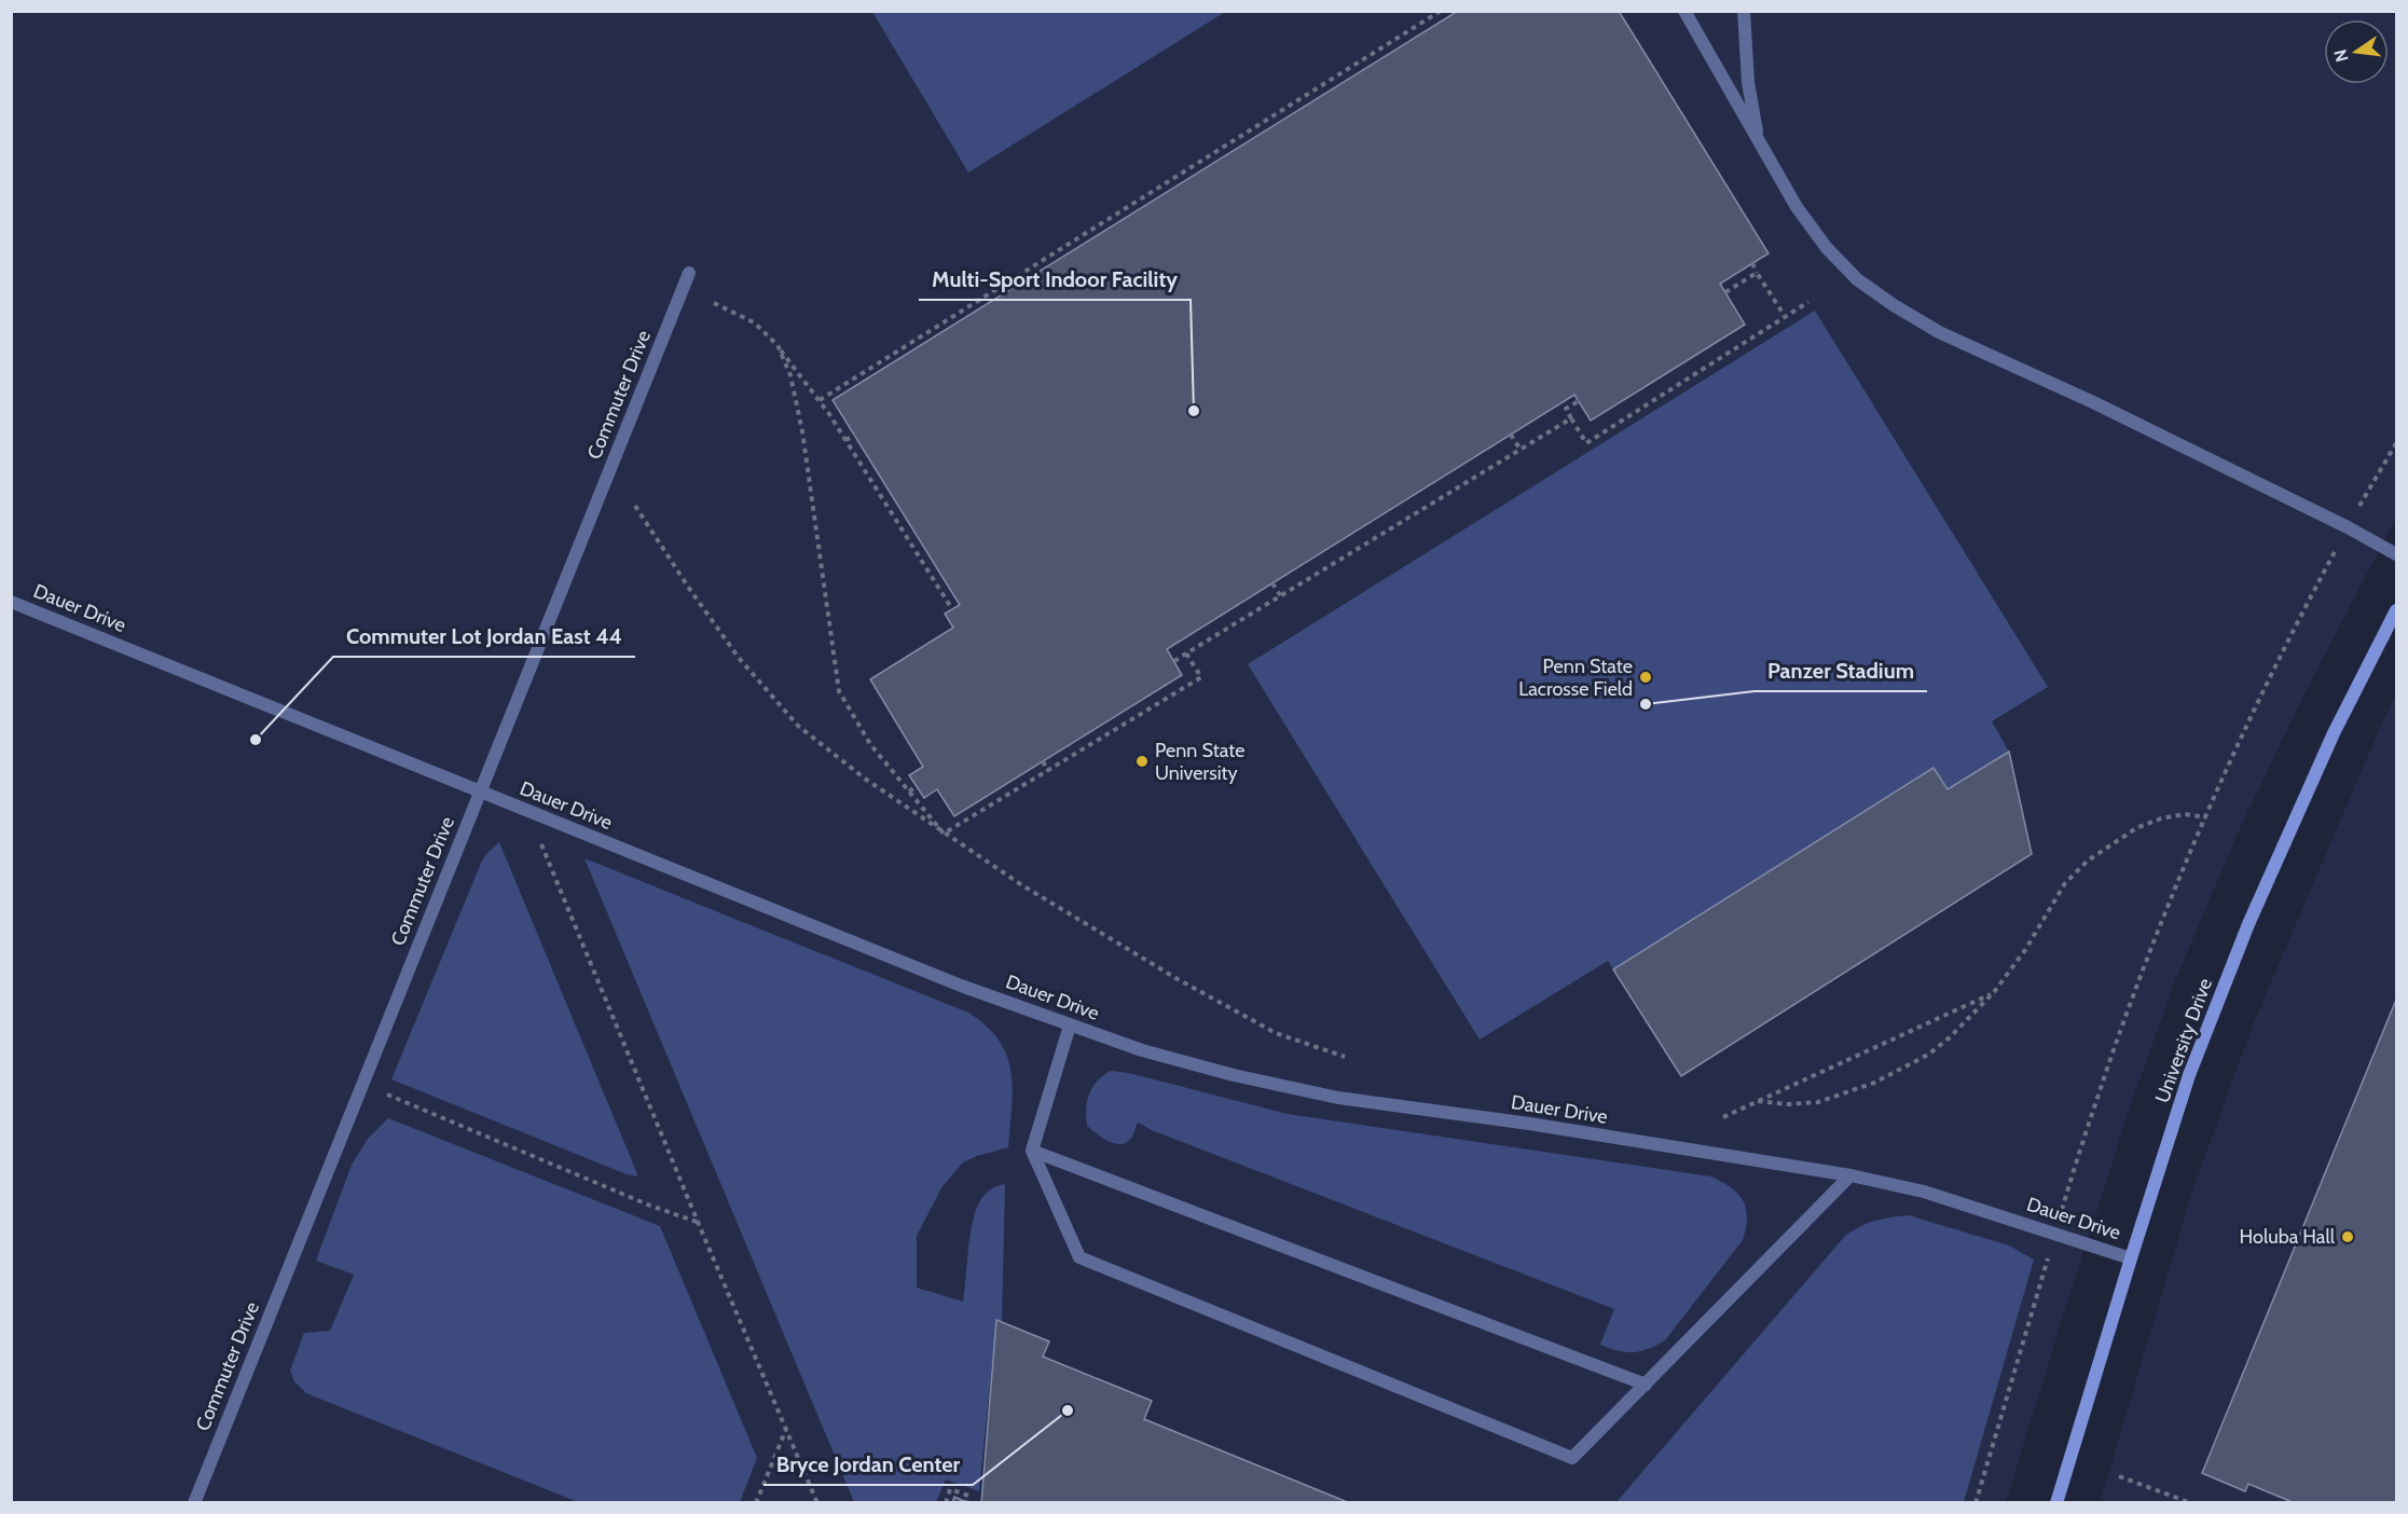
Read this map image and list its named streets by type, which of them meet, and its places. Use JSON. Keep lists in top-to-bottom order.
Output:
{
  "streets": {
    "main road": ["University Drive"],
    "street": ["Commuter Drive", "Dauer Drive"]
  },
  "crossings": [
    ["Commuter Drive", "Dauer Drive"],
    ["Dauer Drive", "University Drive"]
  ],
  "places": [
    "Multi-Sport Indoor Facility",
    "Penn State Lacrosse Field",
    "Panzer Stadium",
    "Commuter Lot Jordan East 44",
    "Penn State University",
    "Holuba Hall",
    "Bryce Jordan Center"
  ],
  "north": "left"
}
